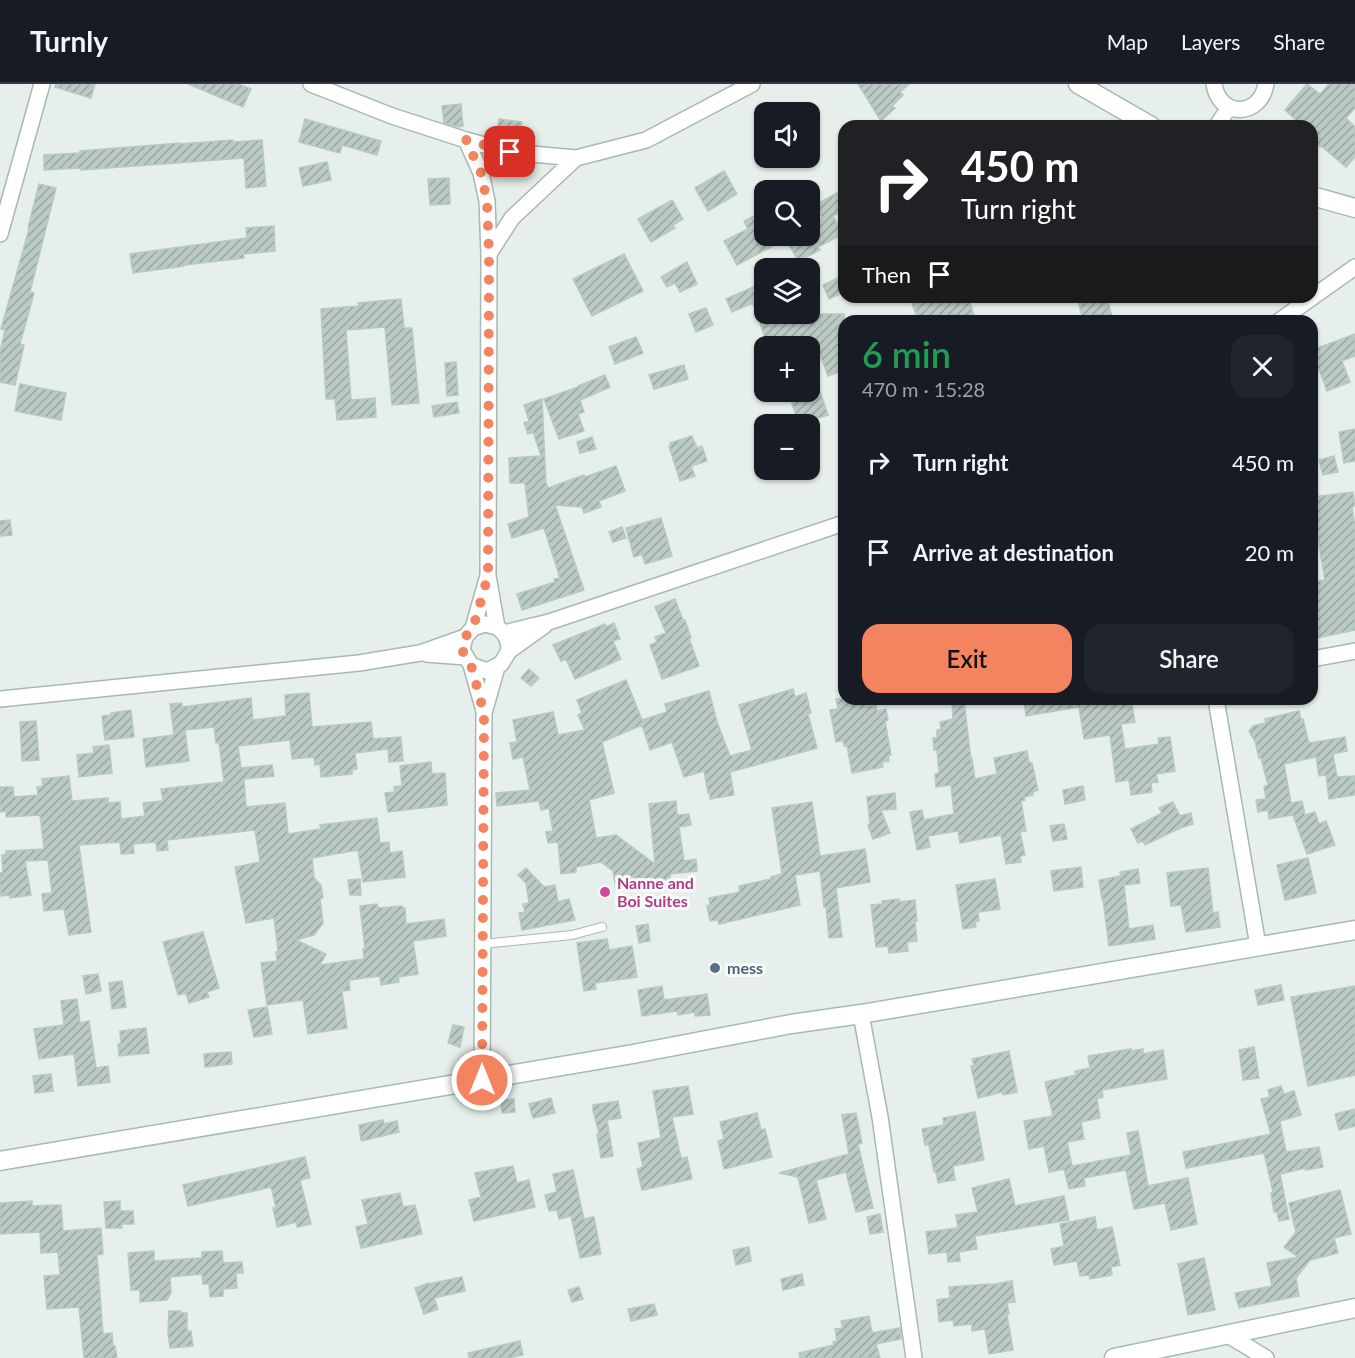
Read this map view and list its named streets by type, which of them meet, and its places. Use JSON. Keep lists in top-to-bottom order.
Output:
{
  "places": ["Nanne and Boi Suites", "mess"],
  "page": {
    "header": "Turnly",
    "nav": ["Map", "Layers", "Share"],
    "map_buttons": ["+", "−"],
    "turn": ["450 m", "Turn right"],
    "then": "Then",
    "heading": ["6 min", "470 m · 15:28"],
    "list": [
      {
        "name": "Turn right",
        "value": "450 m"
      },
      {
        "name": "Arrive at destination",
        "value": "20 m"
      }
    ],
    "buttons": ["Exit", "Share"]
  }
}
